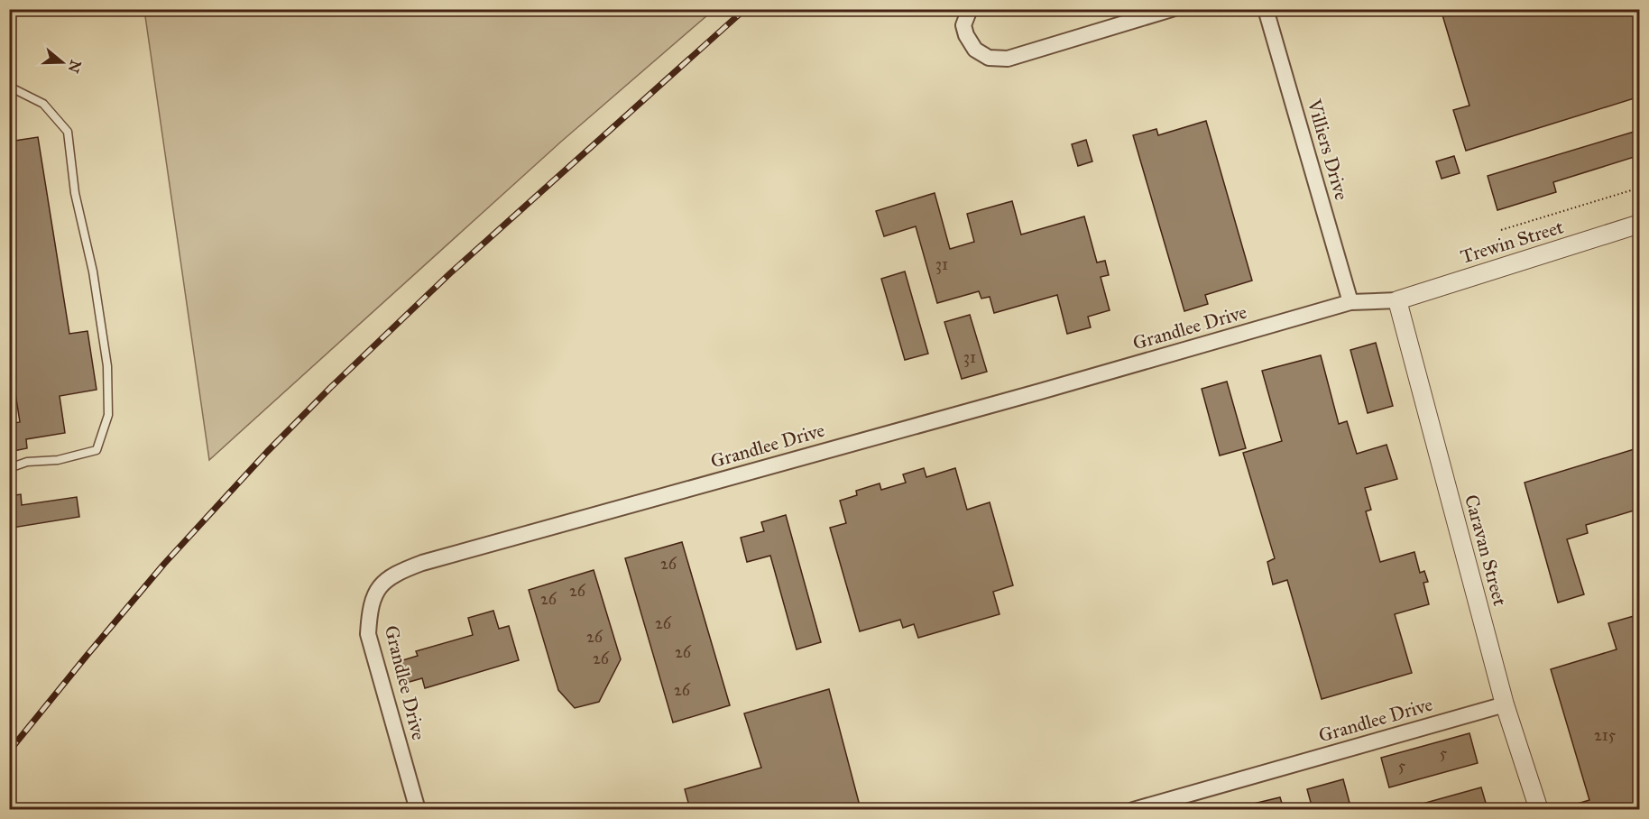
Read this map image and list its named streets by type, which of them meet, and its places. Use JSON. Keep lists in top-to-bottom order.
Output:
{
  "streets": {
    "street": [
      "Villiers Drive",
      "Trewin Street",
      "Grandlee Drive",
      "Caravan Street"
    ]
  },
  "crossings": [
    ["Villiers Drive", "Grandlee Drive"],
    ["Trewin Street", "Grandlee Drive"],
    ["Trewin Street", "Caravan Street"],
    ["Grandlee Drive", "Caravan Street"]
  ],
  "house_numbers": [
    "31",
    "31",
    "26",
    "26",
    "26",
    "26",
    "26",
    "26",
    "26",
    "26",
    "215",
    "5",
    "5"
  ],
  "north": "right"
}
